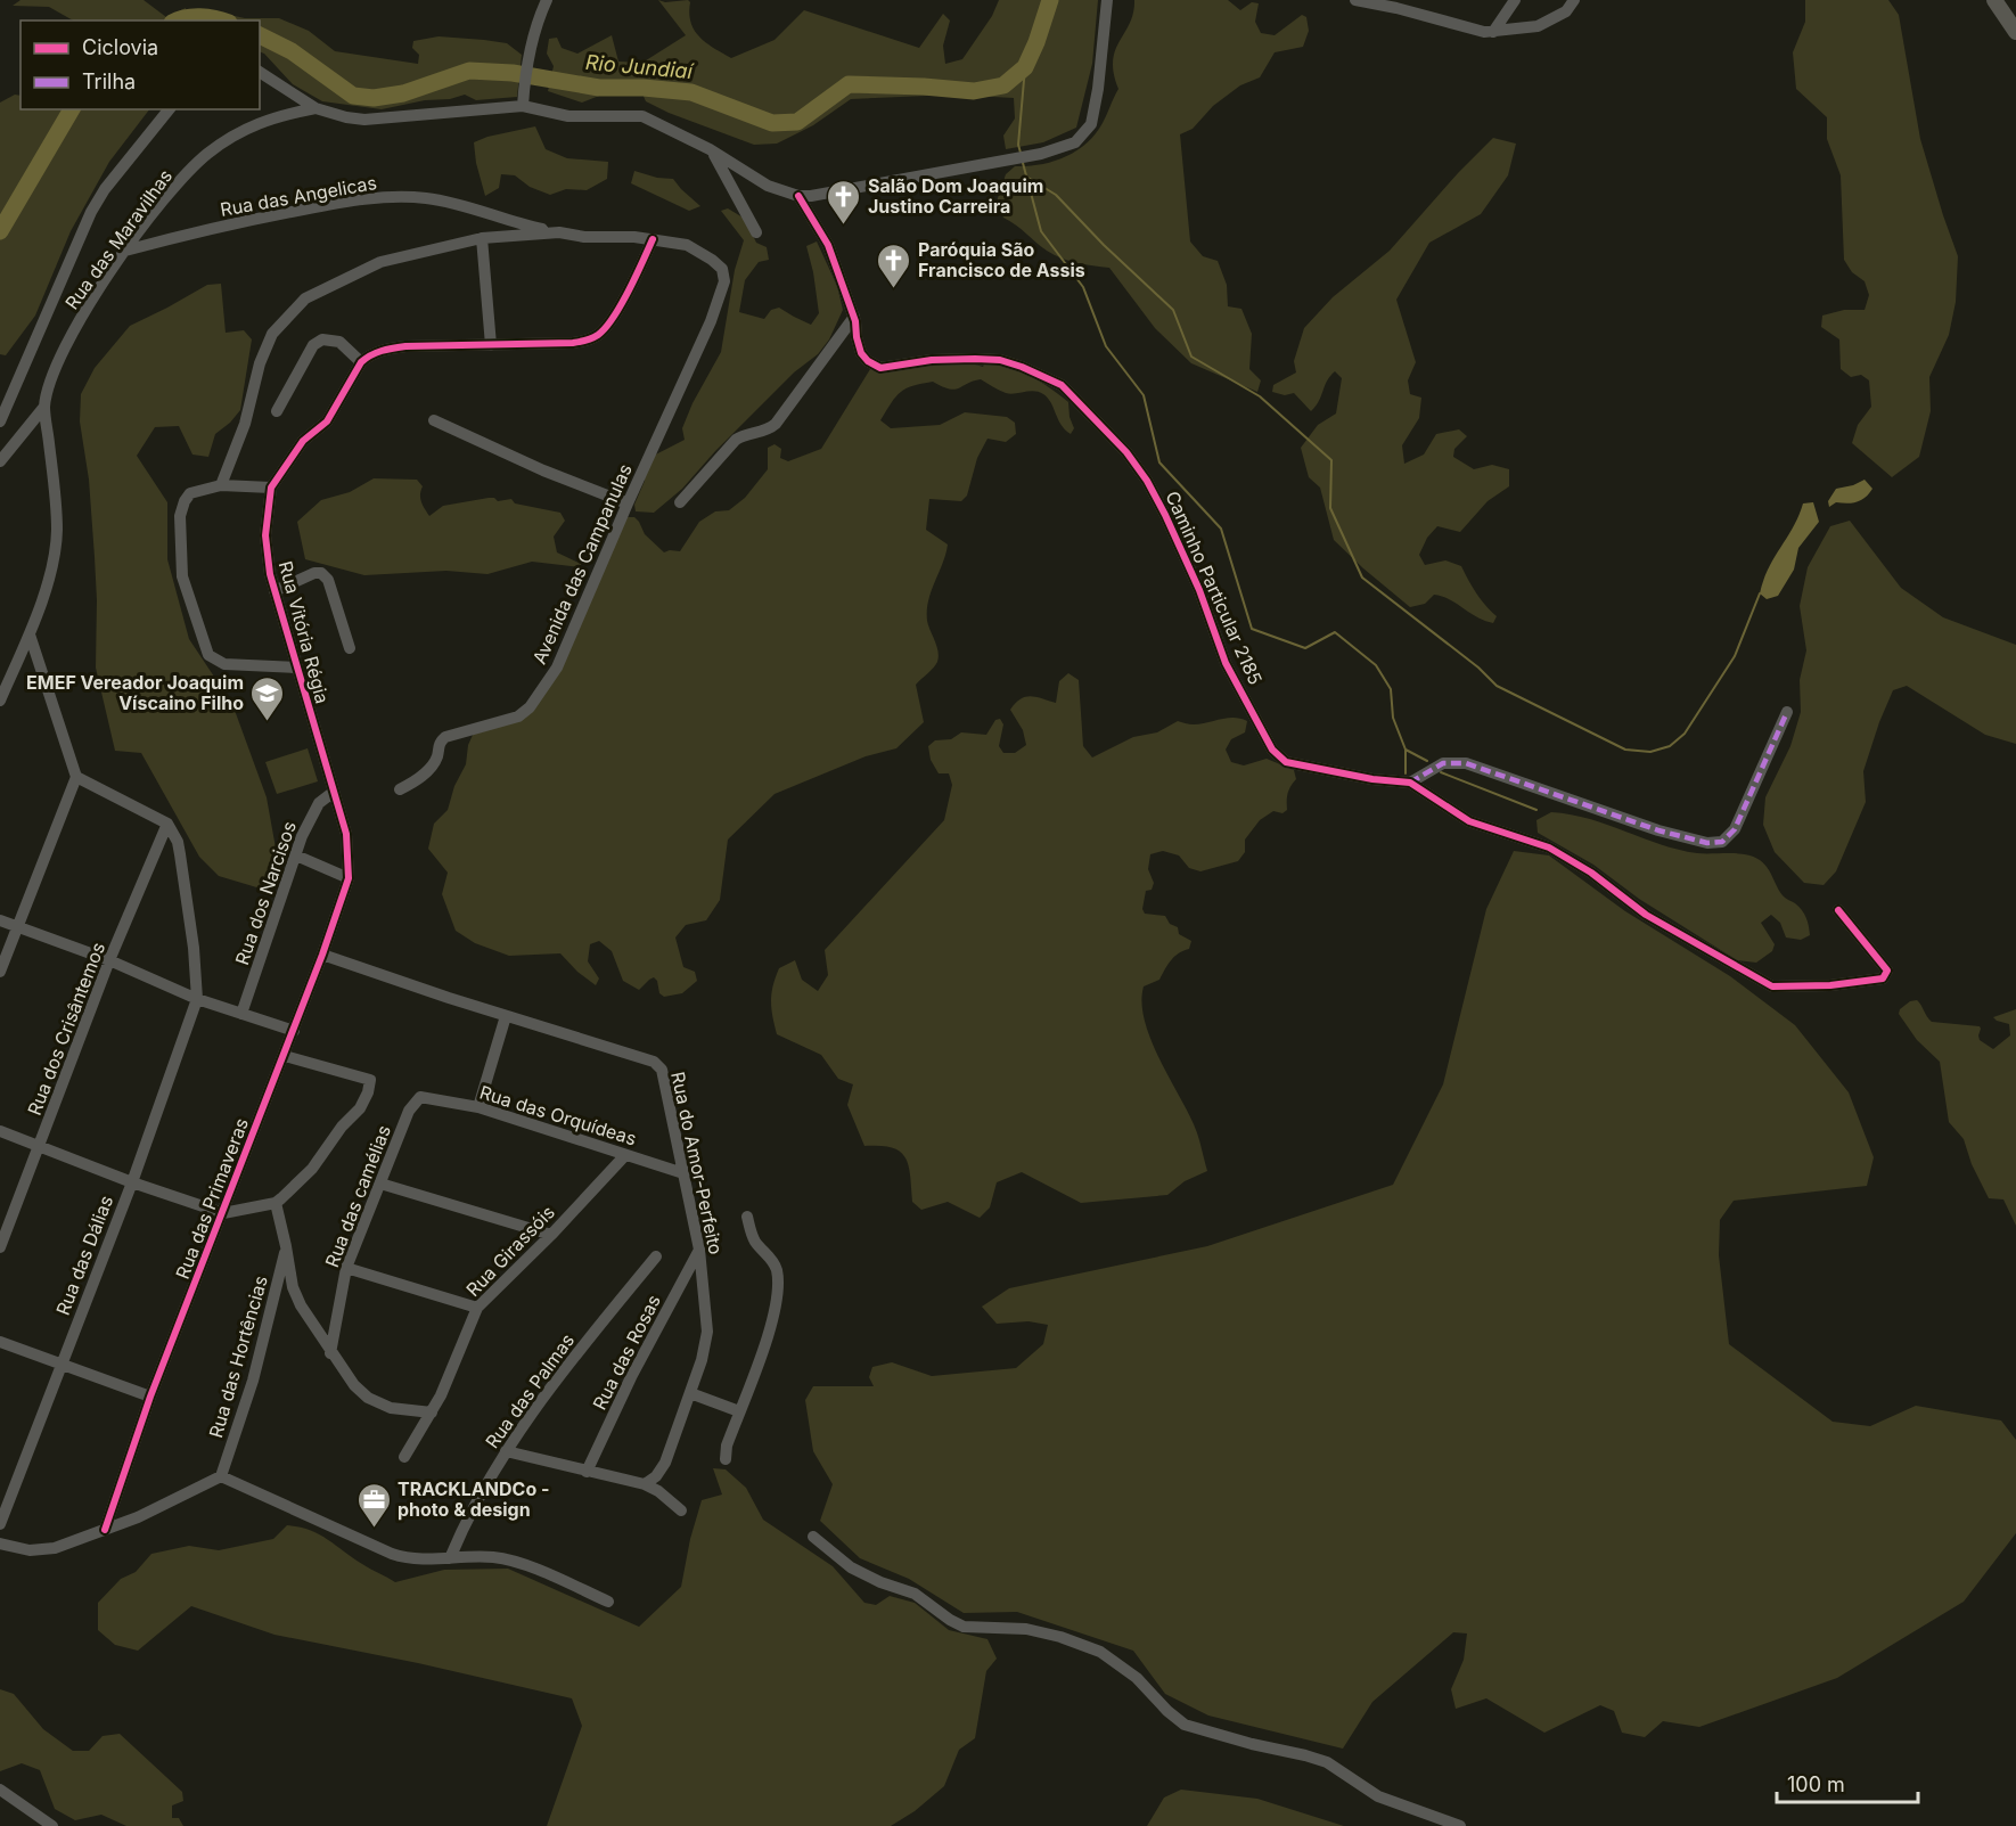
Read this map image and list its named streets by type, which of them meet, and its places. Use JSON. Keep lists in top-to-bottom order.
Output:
{
  "streets": {
    "street": [
      "Rua das Angelicas",
      "Rua das Maravilhas",
      "Avenida das Campanulas",
      "Caminho Particular 2185",
      "Rua Vitória Régia",
      "Rua dos Narcisos",
      "Rua dos Crisântemos",
      "Rua das Orquídeas",
      "Rua do Amor-Perfeito",
      "Rua das camélias",
      "Rua das Primaveras",
      "Rua Girassóis",
      "Rua das Dálias",
      "Rua das Rosas",
      "Rua das Hortências",
      "Rua das Palmas"
    ]
  },
  "crossings": [
    ["Rua das Angelicas", "Rua das Maravilhas"],
    ["Rua Vitória Régia", "Rua dos Narcisos"],
    ["Rua Vitória Régia", "Rua das Primaveras"],
    ["Rua das Orquídeas", "Rua do Amor-Perfeito"],
    ["Rua das Orquídeas", "Rua das camélias"],
    ["Rua das Orquídeas", "Rua Girassóis"],
    ["Rua do Amor-Perfeito", "Rua das Primaveras"],
    ["Rua do Amor-Perfeito", "Rua das Rosas"]
  ],
  "water": ["Rio Jundiaí"],
  "places": {
    "church": ["Salão Dom Joaquim Justino Carreira", "Paróquia São Francisco de Assis"],
    "school or university": ["EMEF Vereador Joaquim Víscaino Filho"],
    "office": ["TRACKLANDCo - photo & design"]
  },
  "legend": ["Ciclovia", "Trilha"],
  "scale_bar": "100 m"
}
